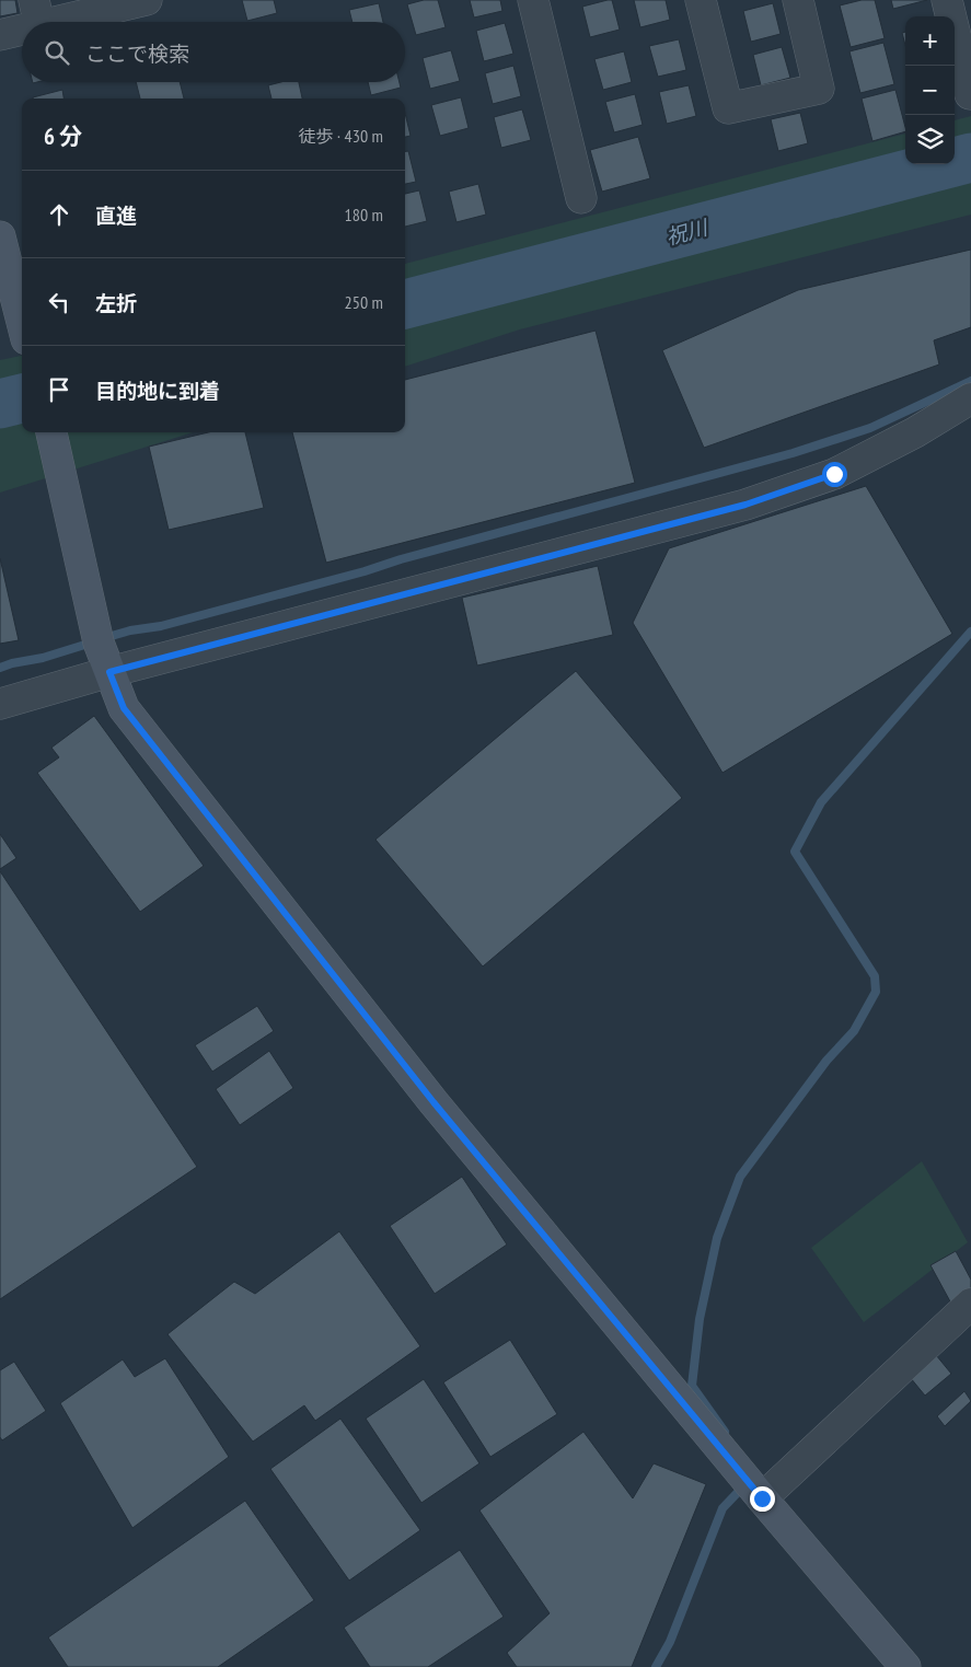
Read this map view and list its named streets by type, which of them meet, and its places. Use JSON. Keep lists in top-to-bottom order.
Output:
{
  "water": ["祝川"],
  "page": {
    "map_buttons": ["+", "−"],
    "search": "ここで検索",
    "heading": ["6 分", "徒歩 · 430 m"],
    "list": [
      ["直進", "180 m"],
      ["左折", "250 m"],
      "目的地に到着"
    ]
  }
}
